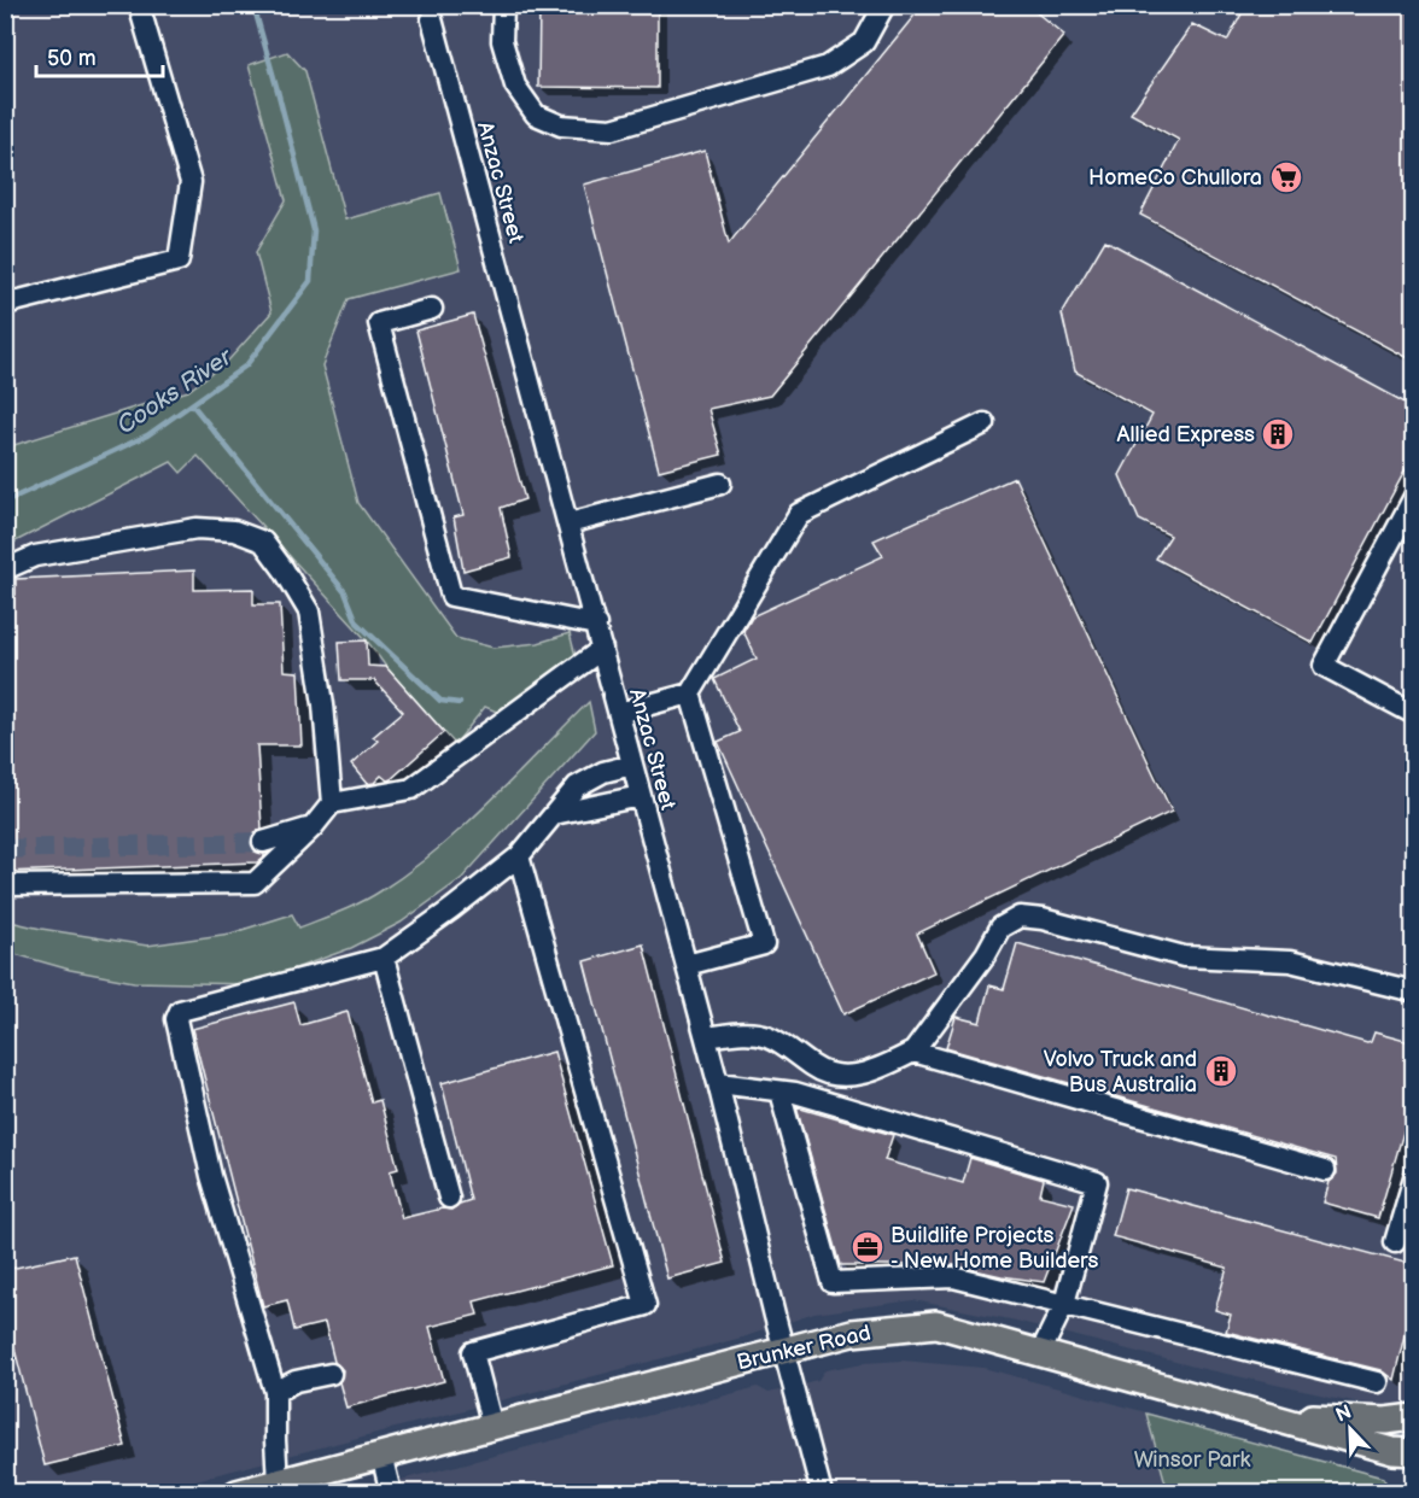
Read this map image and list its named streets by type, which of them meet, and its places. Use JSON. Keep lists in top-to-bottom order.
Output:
{
  "streets": {
    "main road": ["Brunker Road"],
    "street": ["Anzac Street"]
  },
  "crossings": [
    ["Anzac Street", "Brunker Road"]
  ],
  "water": ["Cooks River"],
  "parks": ["Winsor Park"],
  "places": {
    "supermarket": ["HomeCo Chullora"],
    "building": ["Allied Express", "Volvo Truck and Bus Australia"],
    "office": ["Buildlife Projects - New Home Builders"]
  },
  "scale_bar": "50 m",
  "north": "top left"
}
